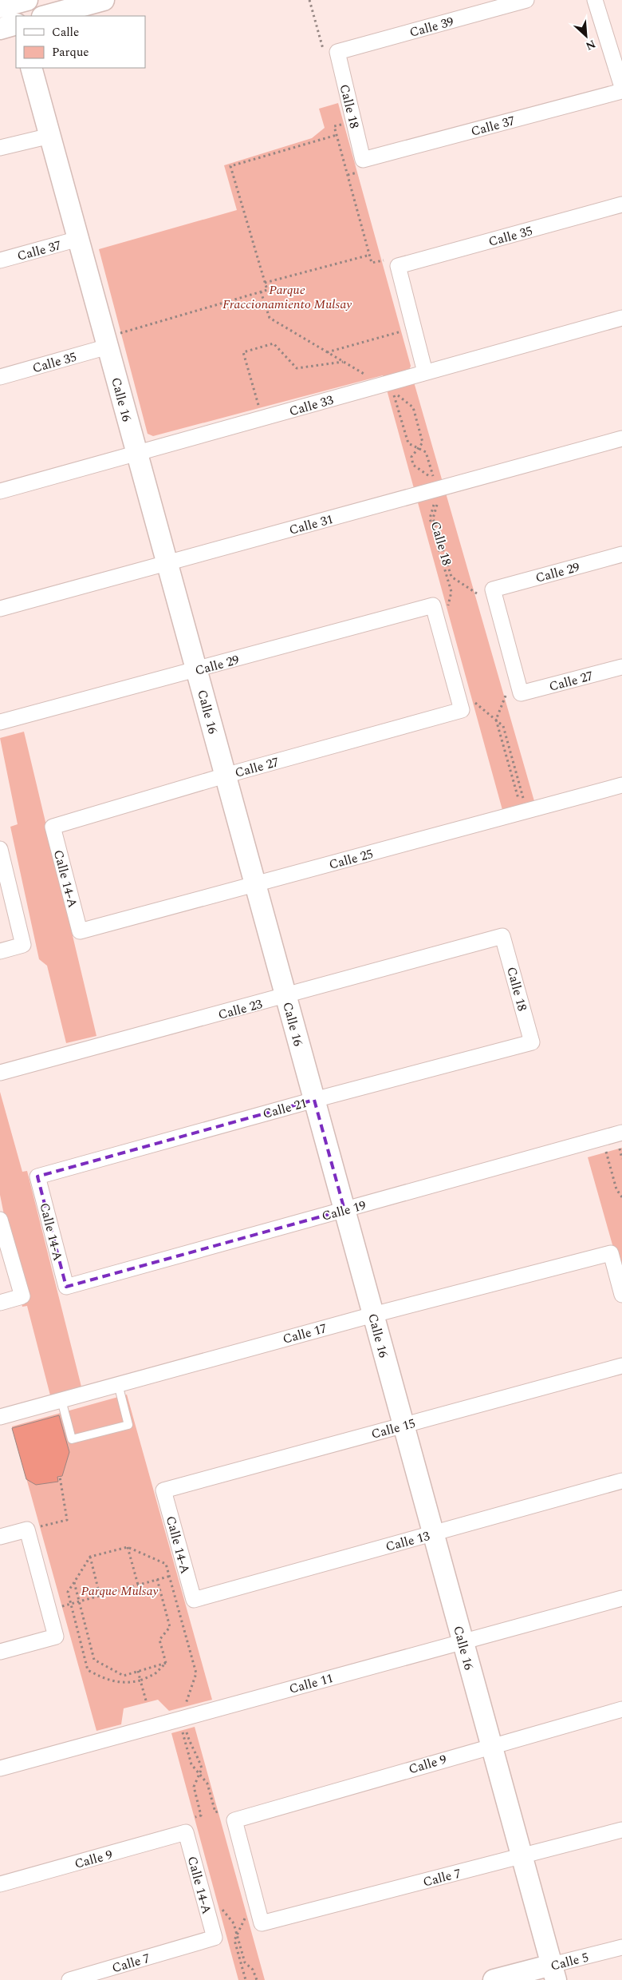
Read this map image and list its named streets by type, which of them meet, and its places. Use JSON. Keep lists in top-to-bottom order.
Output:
{
  "streets": {
    "street": [
      "Calle 39",
      "Calle 18",
      "Calle 37",
      "Calle 35",
      "Calle 16",
      "Calle 33",
      "Calle 31",
      "Calle 29",
      "Calle 27",
      "Calle 25",
      "Calle 14-A",
      "Calle 23",
      "Calle 21",
      "Calle 19",
      "Calle 17",
      "Calle 15",
      "Calle 13",
      "Calle 11",
      "Calle 9",
      "Calle 7",
      "Calle 5"
    ]
  },
  "crossings": [
    ["Calle 39", "Calle 18"],
    ["Calle 18", "Calle 37"],
    ["Calle 18", "Calle 29"],
    ["Calle 18", "Calle 23"],
    ["Calle 18", "Calle 21"],
    ["Calle 37", "Calle 16"],
    ["Calle 35", "Calle 16"],
    ["Calle 35", "Calle 33"],
    ["Calle 16", "Calle 33"],
    ["Calle 16", "Calle 31"],
    ["Calle 16", "Calle 29"],
    ["Calle 16", "Calle 27"],
    ["Calle 16", "Calle 25"],
    ["Calle 16", "Calle 23"],
    ["Calle 16", "Calle 21"],
    ["Calle 16", "Calle 19"],
    ["Calle 16", "Calle 17"],
    ["Calle 16", "Calle 15"],
    ["Calle 16", "Calle 13"],
    ["Calle 16", "Calle 11"],
    ["Calle 16", "Calle 9"],
    ["Calle 16", "Calle 7"],
    ["Calle 16", "Calle 5"],
    ["Calle 29", "Calle 27"],
    ["Calle 27", "Calle 14-A"],
    ["Calle 25", "Calle 14-A"],
    ["Calle 14-A", "Calle 21"],
    ["Calle 14-A", "Calle 19"],
    ["Calle 14-A", "Calle 15"],
    ["Calle 14-A", "Calle 13"],
    ["Calle 14-A", "Calle 9"],
    ["Calle 14-A", "Calle 7"],
    ["Calle 9", "Calle 7"]
  ],
  "parks": ["Parque Fraccionamiento Mulsay", "Parque Mulsay"],
  "legend": ["Calle", "Parque"],
  "north": "bottom right"
}
